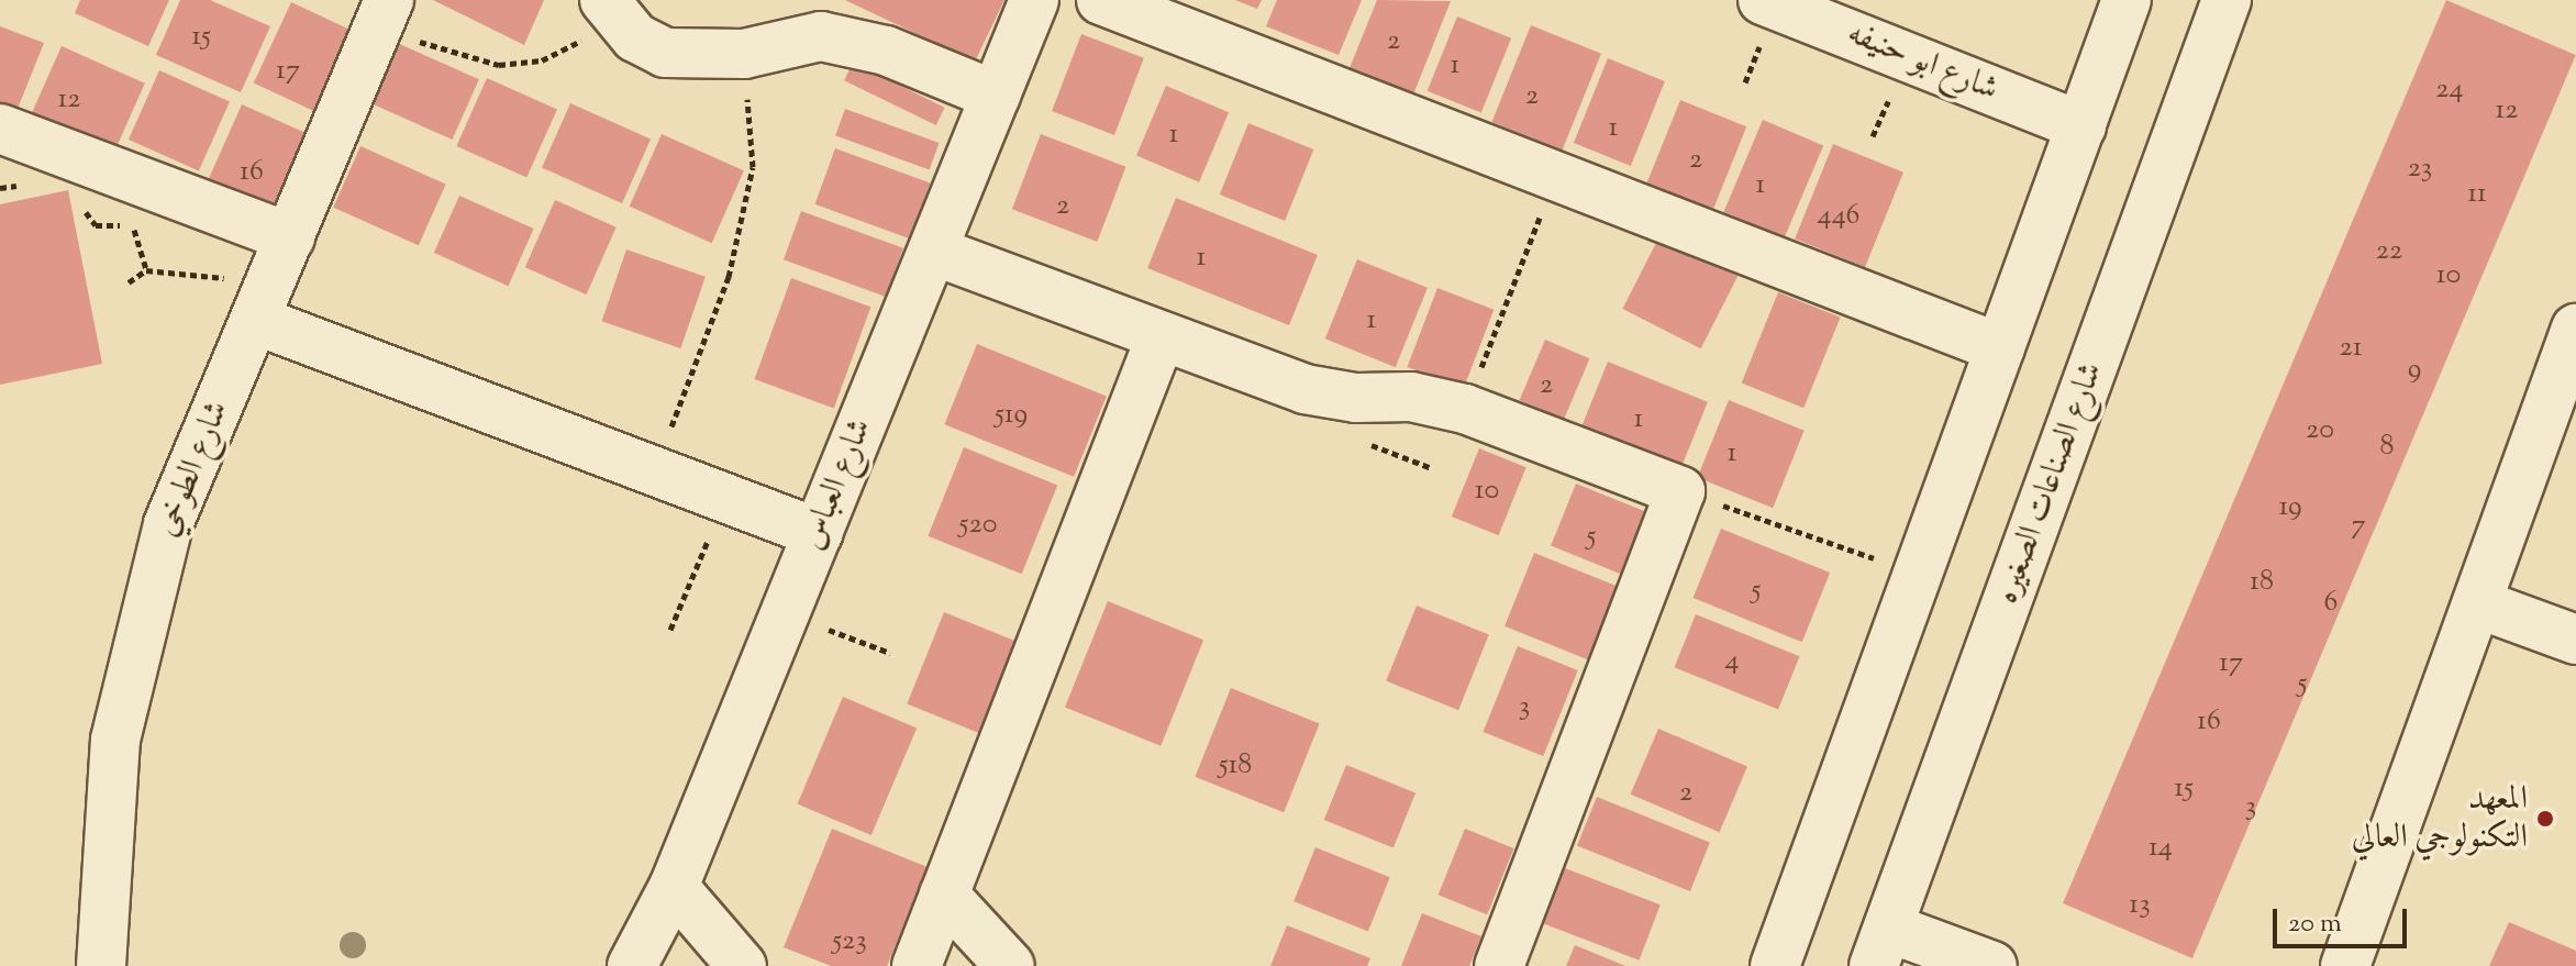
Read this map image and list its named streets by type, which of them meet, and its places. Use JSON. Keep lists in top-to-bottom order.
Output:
{
  "streets": {
    "street": [
      "شارع ابو حنيفه",
      "شارع الطوخي",
      "شارع الصناعات الصغيره",
      "شارع العباس"
    ]
  },
  "places": ["المعهد التكنولوجي العالي"],
  "house_numbers": [
    "15",
    "2",
    "1",
    "17",
    "24",
    "2",
    "12",
    "12",
    "1",
    "1",
    "2",
    "23",
    "16",
    "1",
    "11",
    "2",
    "446",
    "22",
    "1",
    "10",
    "1",
    "21",
    "9",
    "2",
    "519",
    "1",
    "20",
    "8",
    "1",
    "10",
    "19",
    "520",
    "7",
    "5",
    "18",
    "5",
    "6",
    "4",
    "17",
    "5",
    "3",
    "16",
    "518",
    "15",
    "2",
    "3",
    "14",
    "13",
    "523"
  ],
  "scale_bar": "20 m"
}
